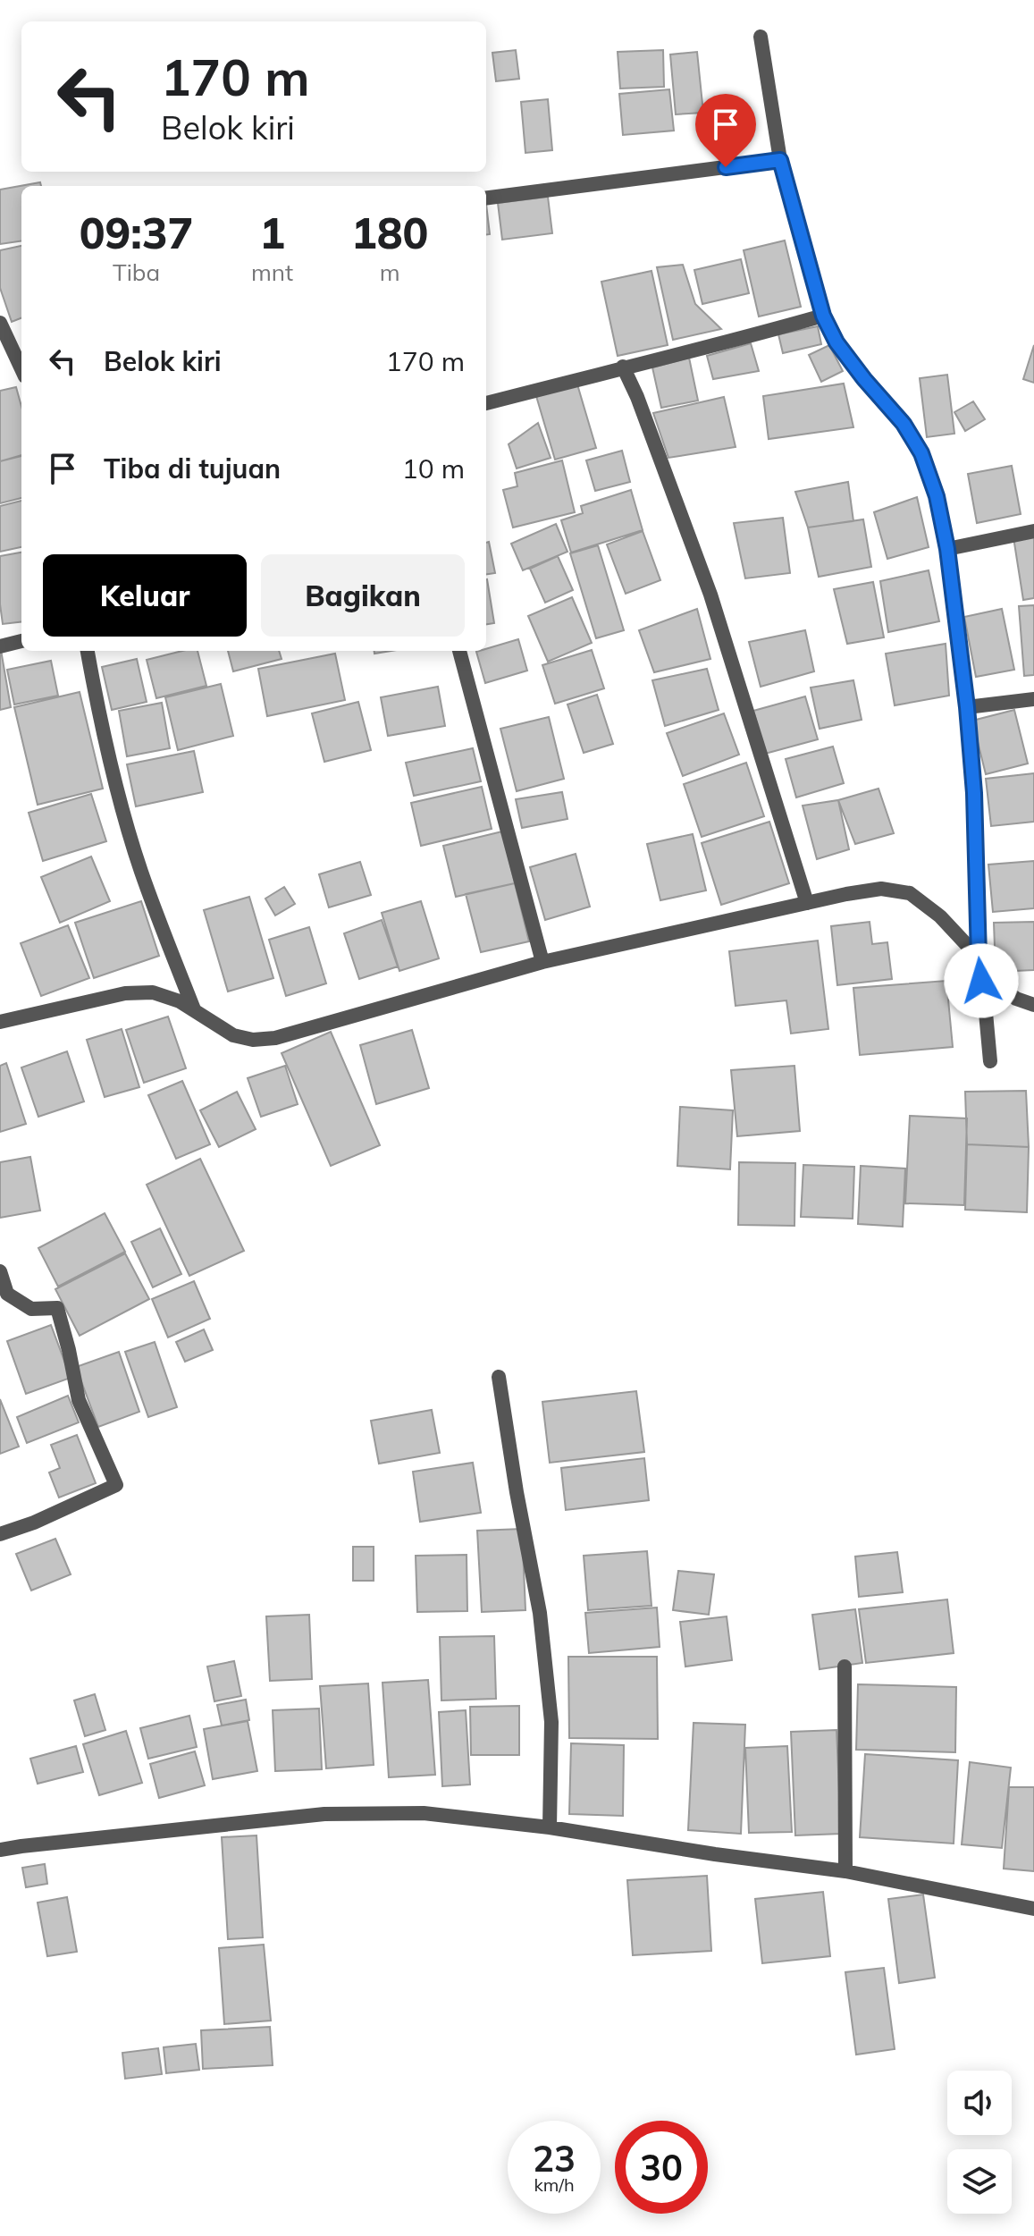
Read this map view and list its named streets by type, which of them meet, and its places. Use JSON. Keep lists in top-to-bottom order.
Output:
{
  "page": {
    "turn": ["170 m", "Belok kiri"],
    "eta": [
      "09:37",
      "Tiba",
      "1",
      "mnt",
      "180",
      "m"
    ],
    "list": [
      {
        "name": "Belok kiri",
        "value": "170 m"
      },
      {
        "name": "Tiba di tujuan",
        "value": "10 m"
      }
    ],
    "buttons": ["Keluar", "Bagikan"],
    "speed": "23 km/h",
    "limit": "30"
  }
}
